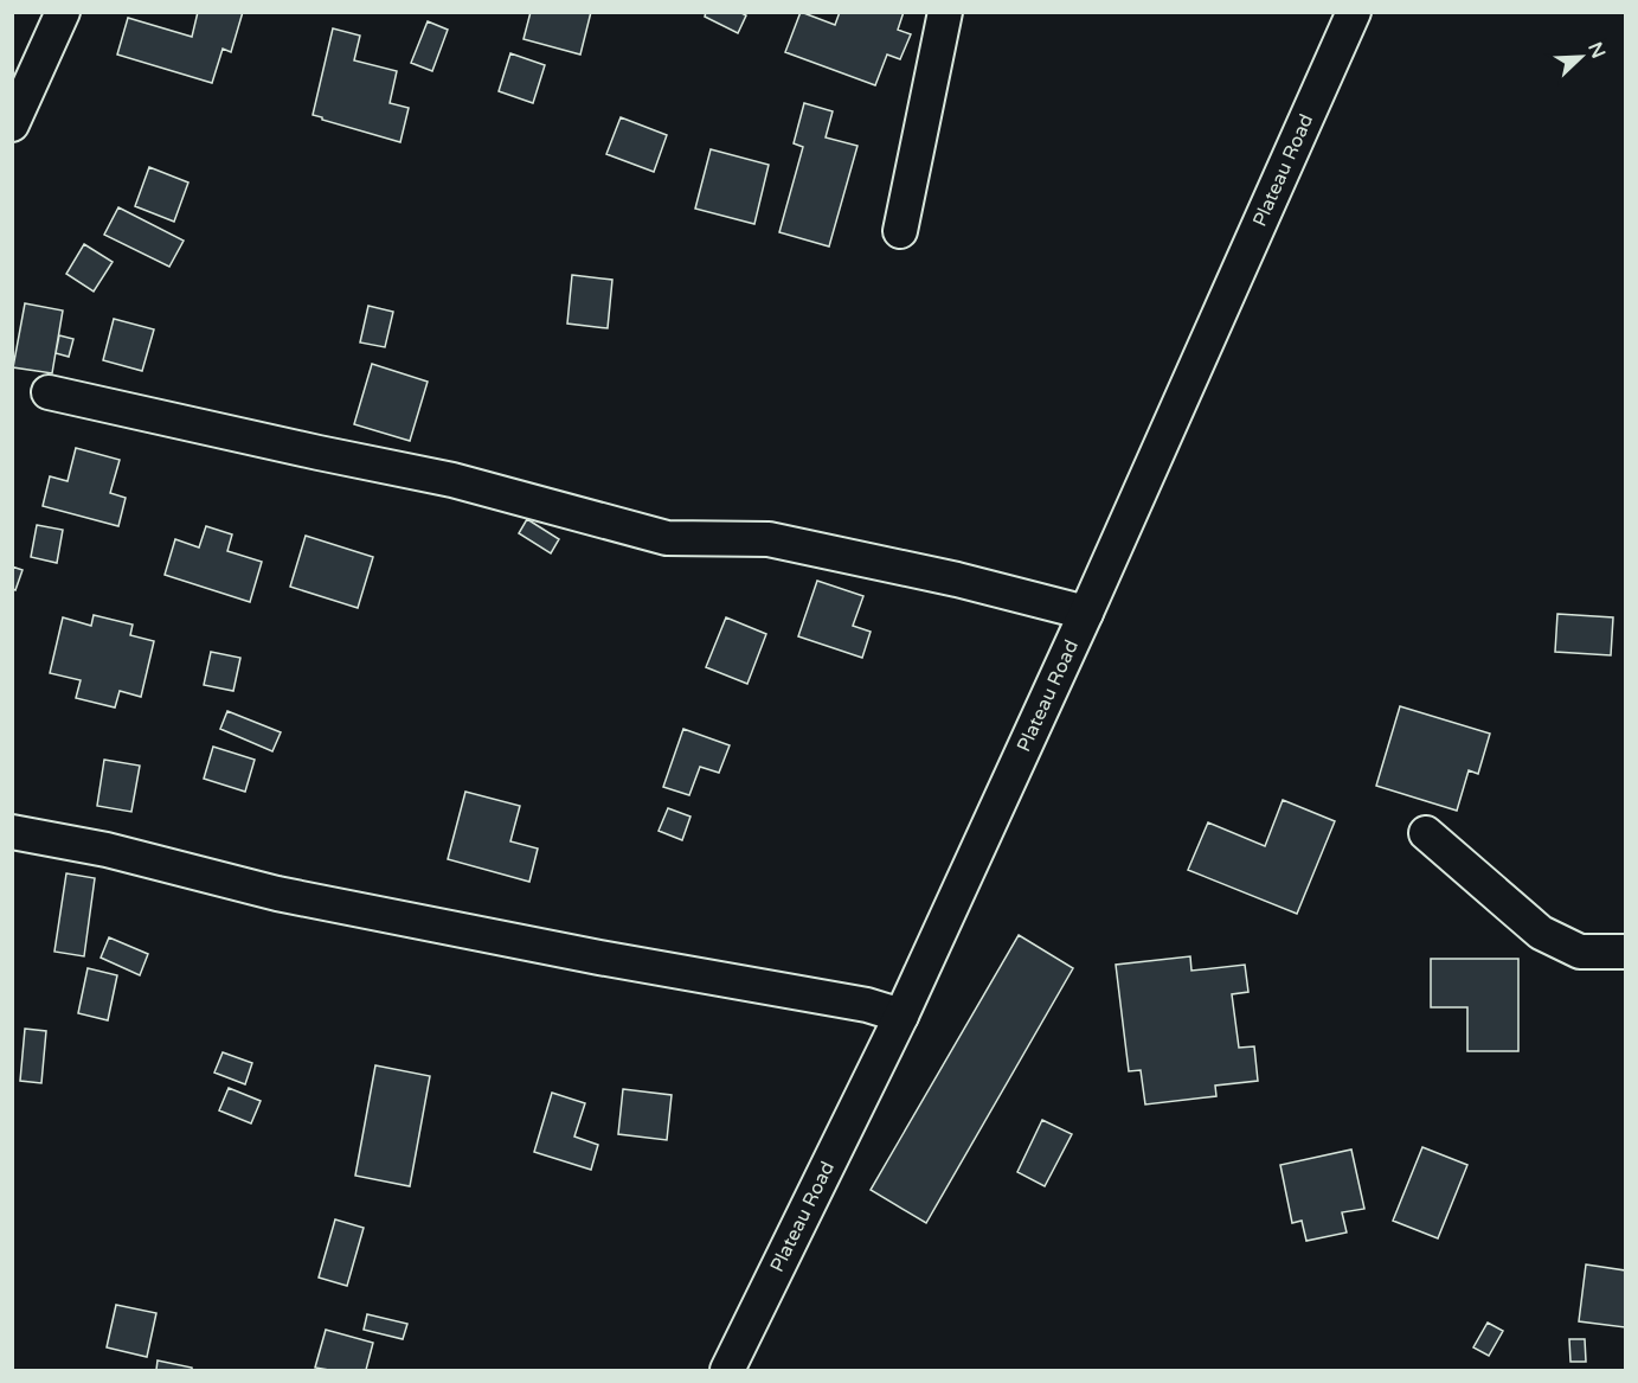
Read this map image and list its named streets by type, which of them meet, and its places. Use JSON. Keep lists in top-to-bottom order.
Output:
{
  "streets": {
    "street": ["Plateau Road"]
  },
  "north": "top right"
}
